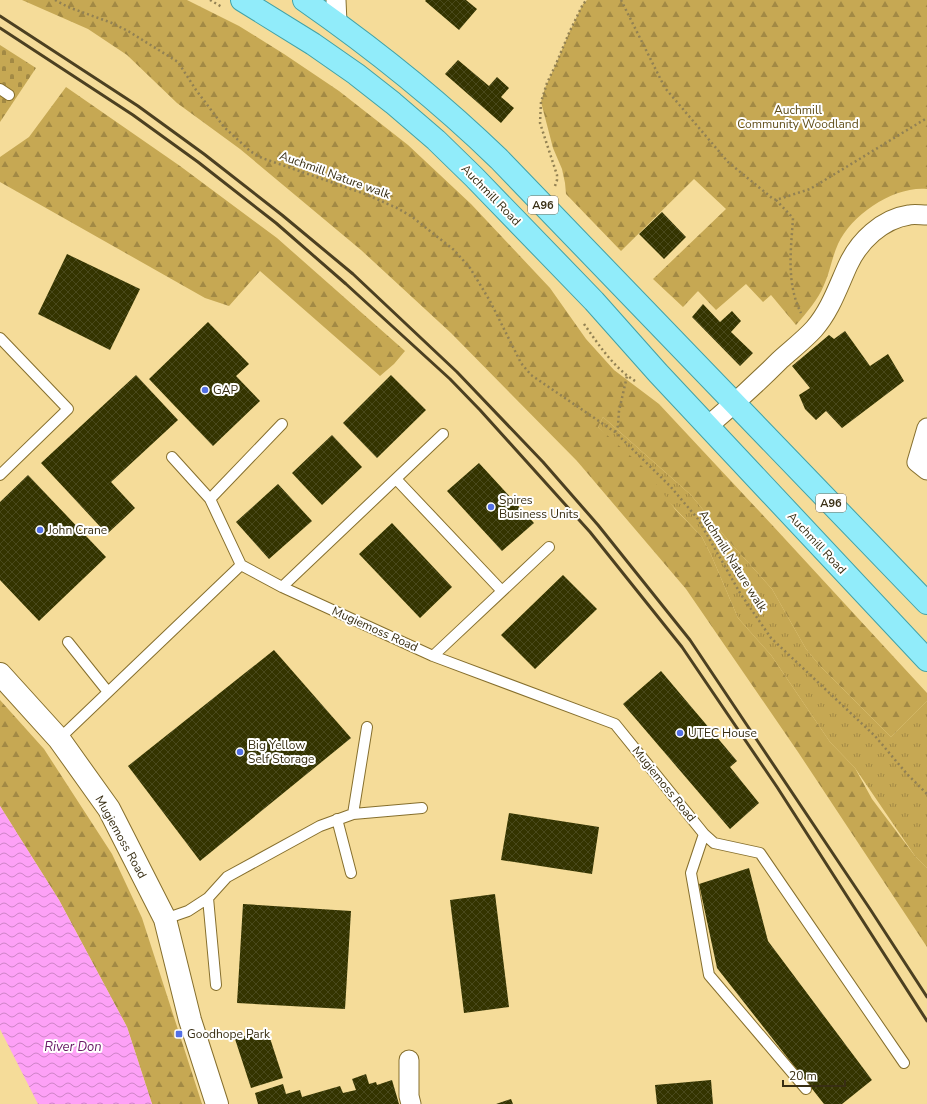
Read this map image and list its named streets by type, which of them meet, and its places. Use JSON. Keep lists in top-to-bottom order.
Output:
{
  "streets": {
    "main road": ["Auchmill Road", "A96"],
    "street": ["Mugiemoss Road"],
    "path": ["Auchmill Nature walk"]
  },
  "water": ["River Don"],
  "parks": ["Auchmill Community Woodland"],
  "places": {
    "other": [
      "GAP",
      "Spires Business Units",
      "John Crane",
      "UTEC House",
      "Big Yellow Self Storage"
    ],
    "transit": ["Goodhope Park"]
  },
  "scale_bar": "20 m"
}
